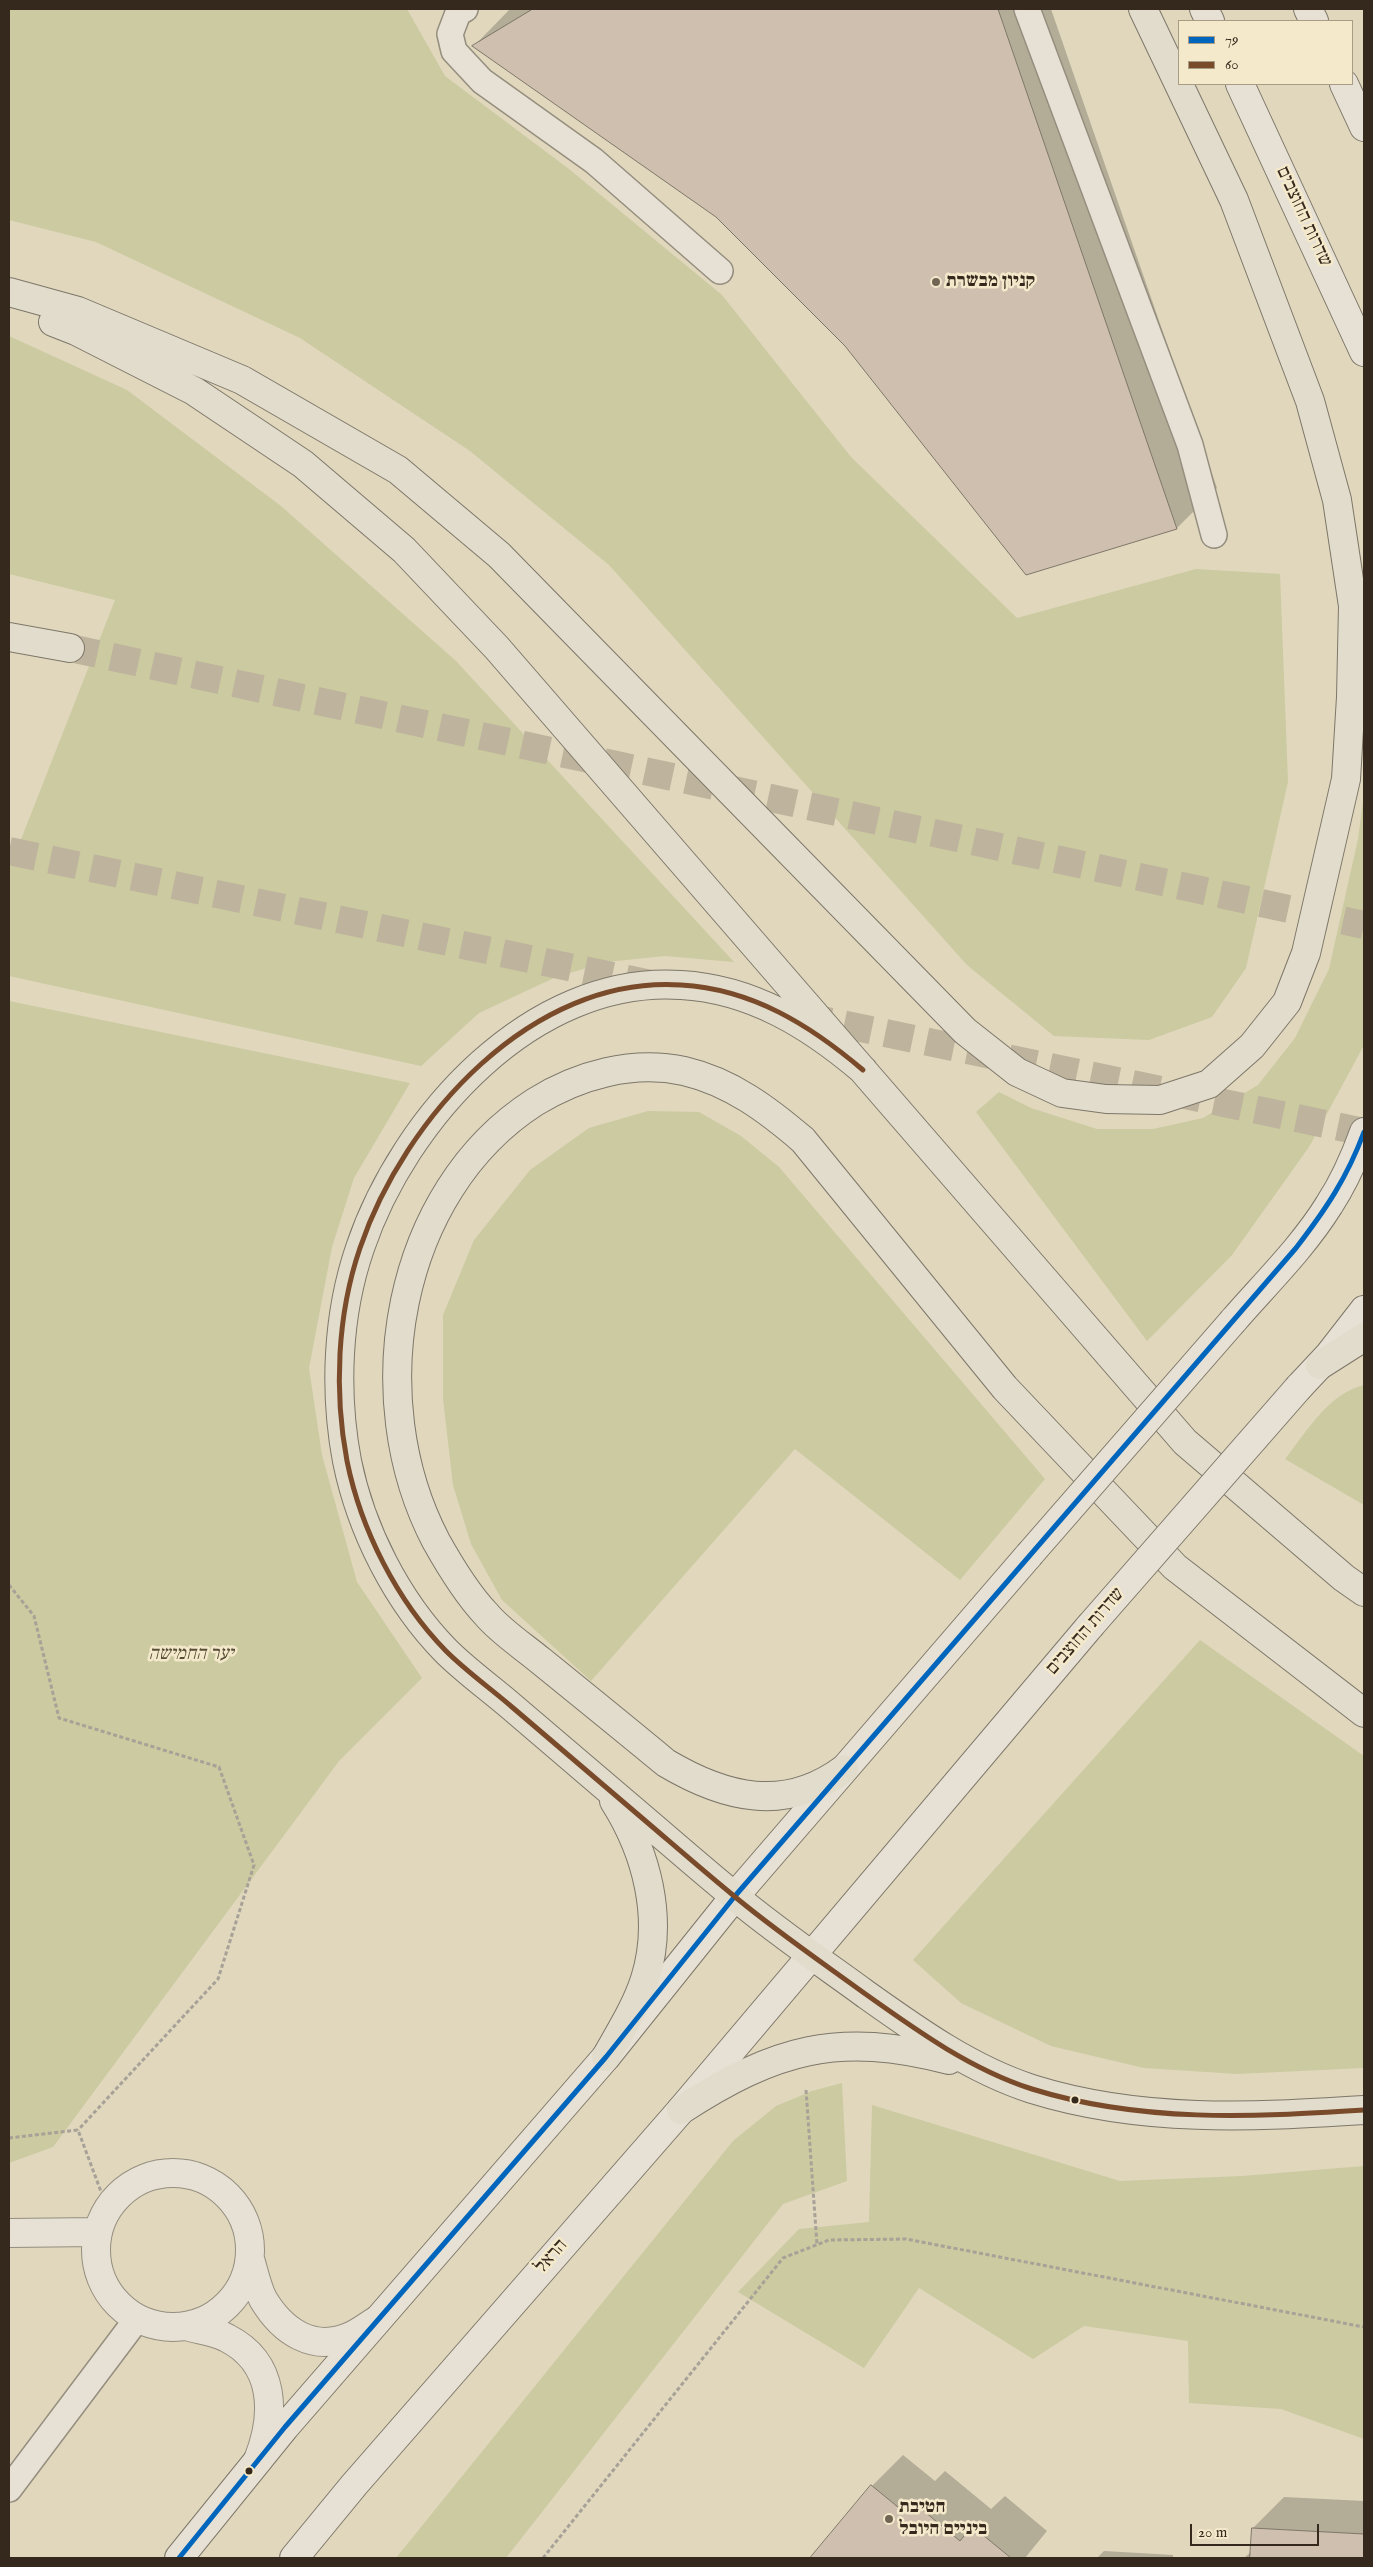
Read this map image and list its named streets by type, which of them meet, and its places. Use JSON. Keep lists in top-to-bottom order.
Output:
{
  "streets": {
    "main road": ["שדרות החוצבים", "הראל"]
  },
  "crossings": [
    ["שדרות החוצבים", "הראל"]
  ],
  "parks": ["יער החמישה"],
  "places": ["קניון מבשרת", "חטיבת ביניים היובל"],
  "lines": ["transit line 60", "transit line 79"],
  "legend": ["79", "60"],
  "scale_bar": "20 m"
}
